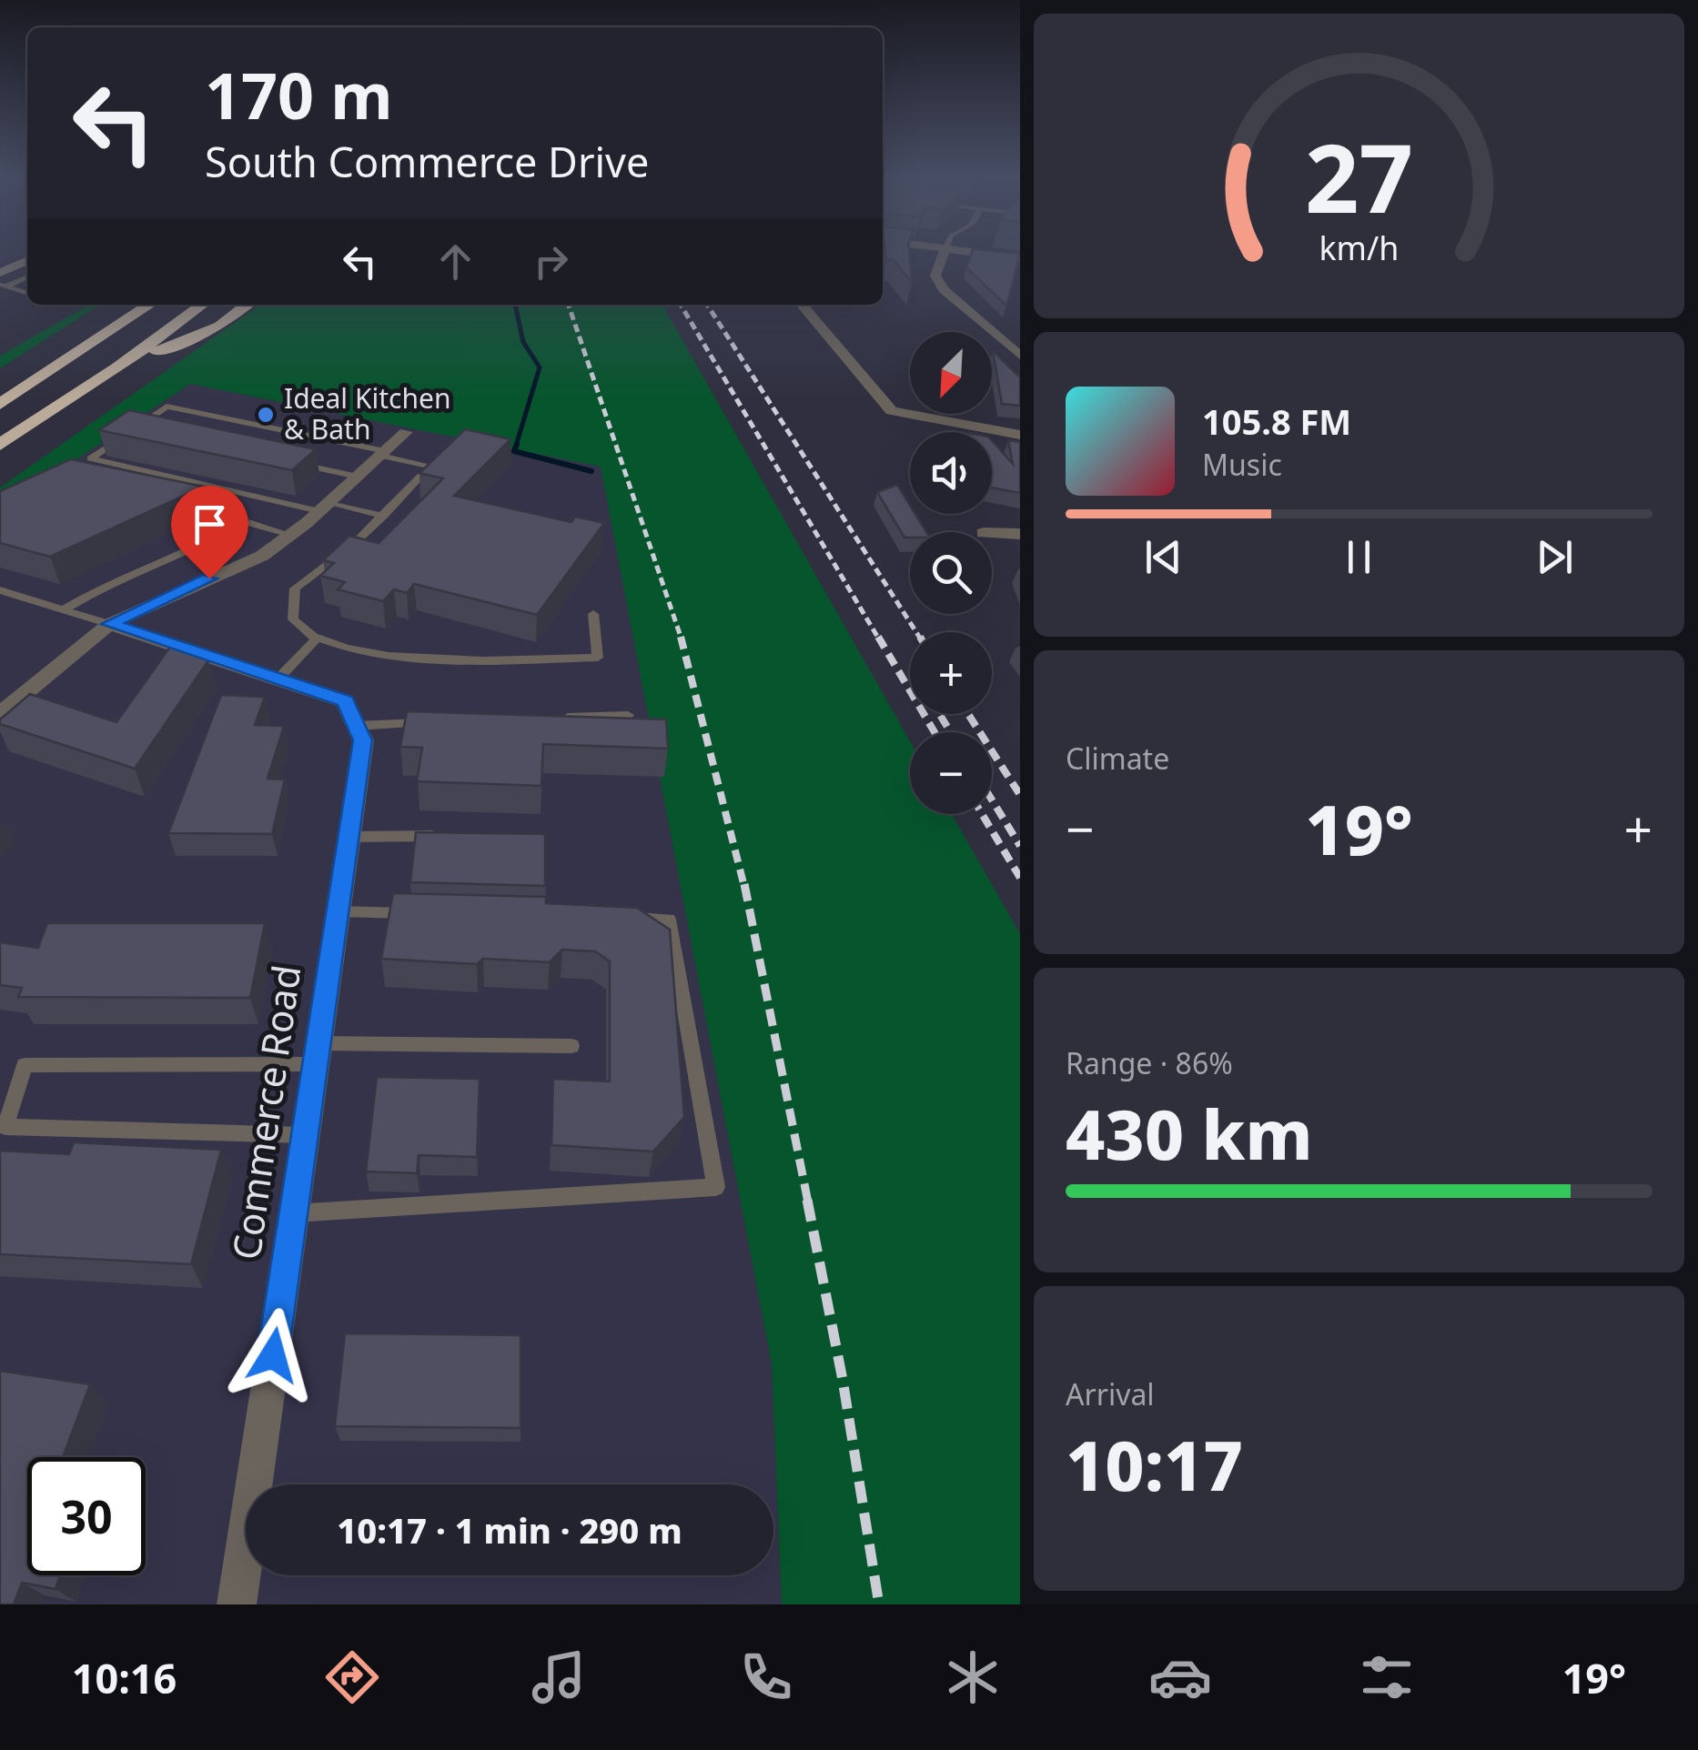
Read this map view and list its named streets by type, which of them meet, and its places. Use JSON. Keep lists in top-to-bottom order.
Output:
{
  "streets": {
    "street": ["Commerce Road"]
  },
  "places": ["Ideal Kitchen & Bath"],
  "north": "bottom left",
  "page": {
    "turn": ["170 m", "South Commerce Drive"],
    "map_buttons": ["+", "−"],
    "song": ["105.8 FM", "Music"],
    "tile": [
      "Climate",
      ["Range · 86%", "430 km"],
      ["Arrival", "10:17"]
    ],
    "heat": ["−", "19°", "+"],
    "limit": "30",
    "trip": "10:17 · 1 min · 290 m",
    "tabs": ["10:16", "19°"],
    "gauge": ["27", "km/h"]
  }
}
